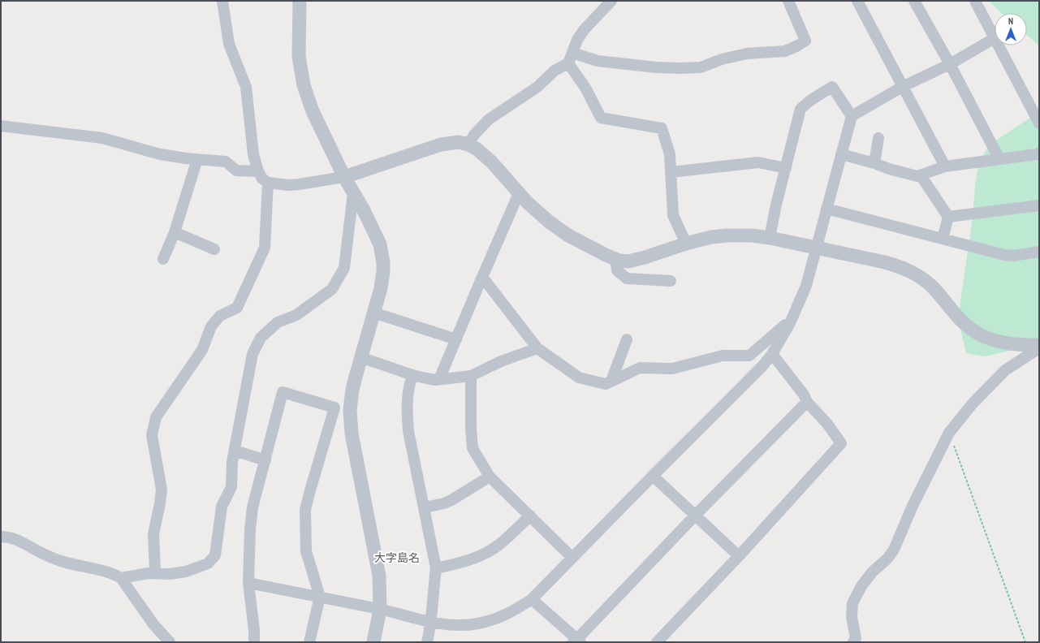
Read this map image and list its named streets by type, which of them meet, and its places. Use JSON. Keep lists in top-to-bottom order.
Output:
{
  "districts": ["大字島名"],
  "north": "top"
}
